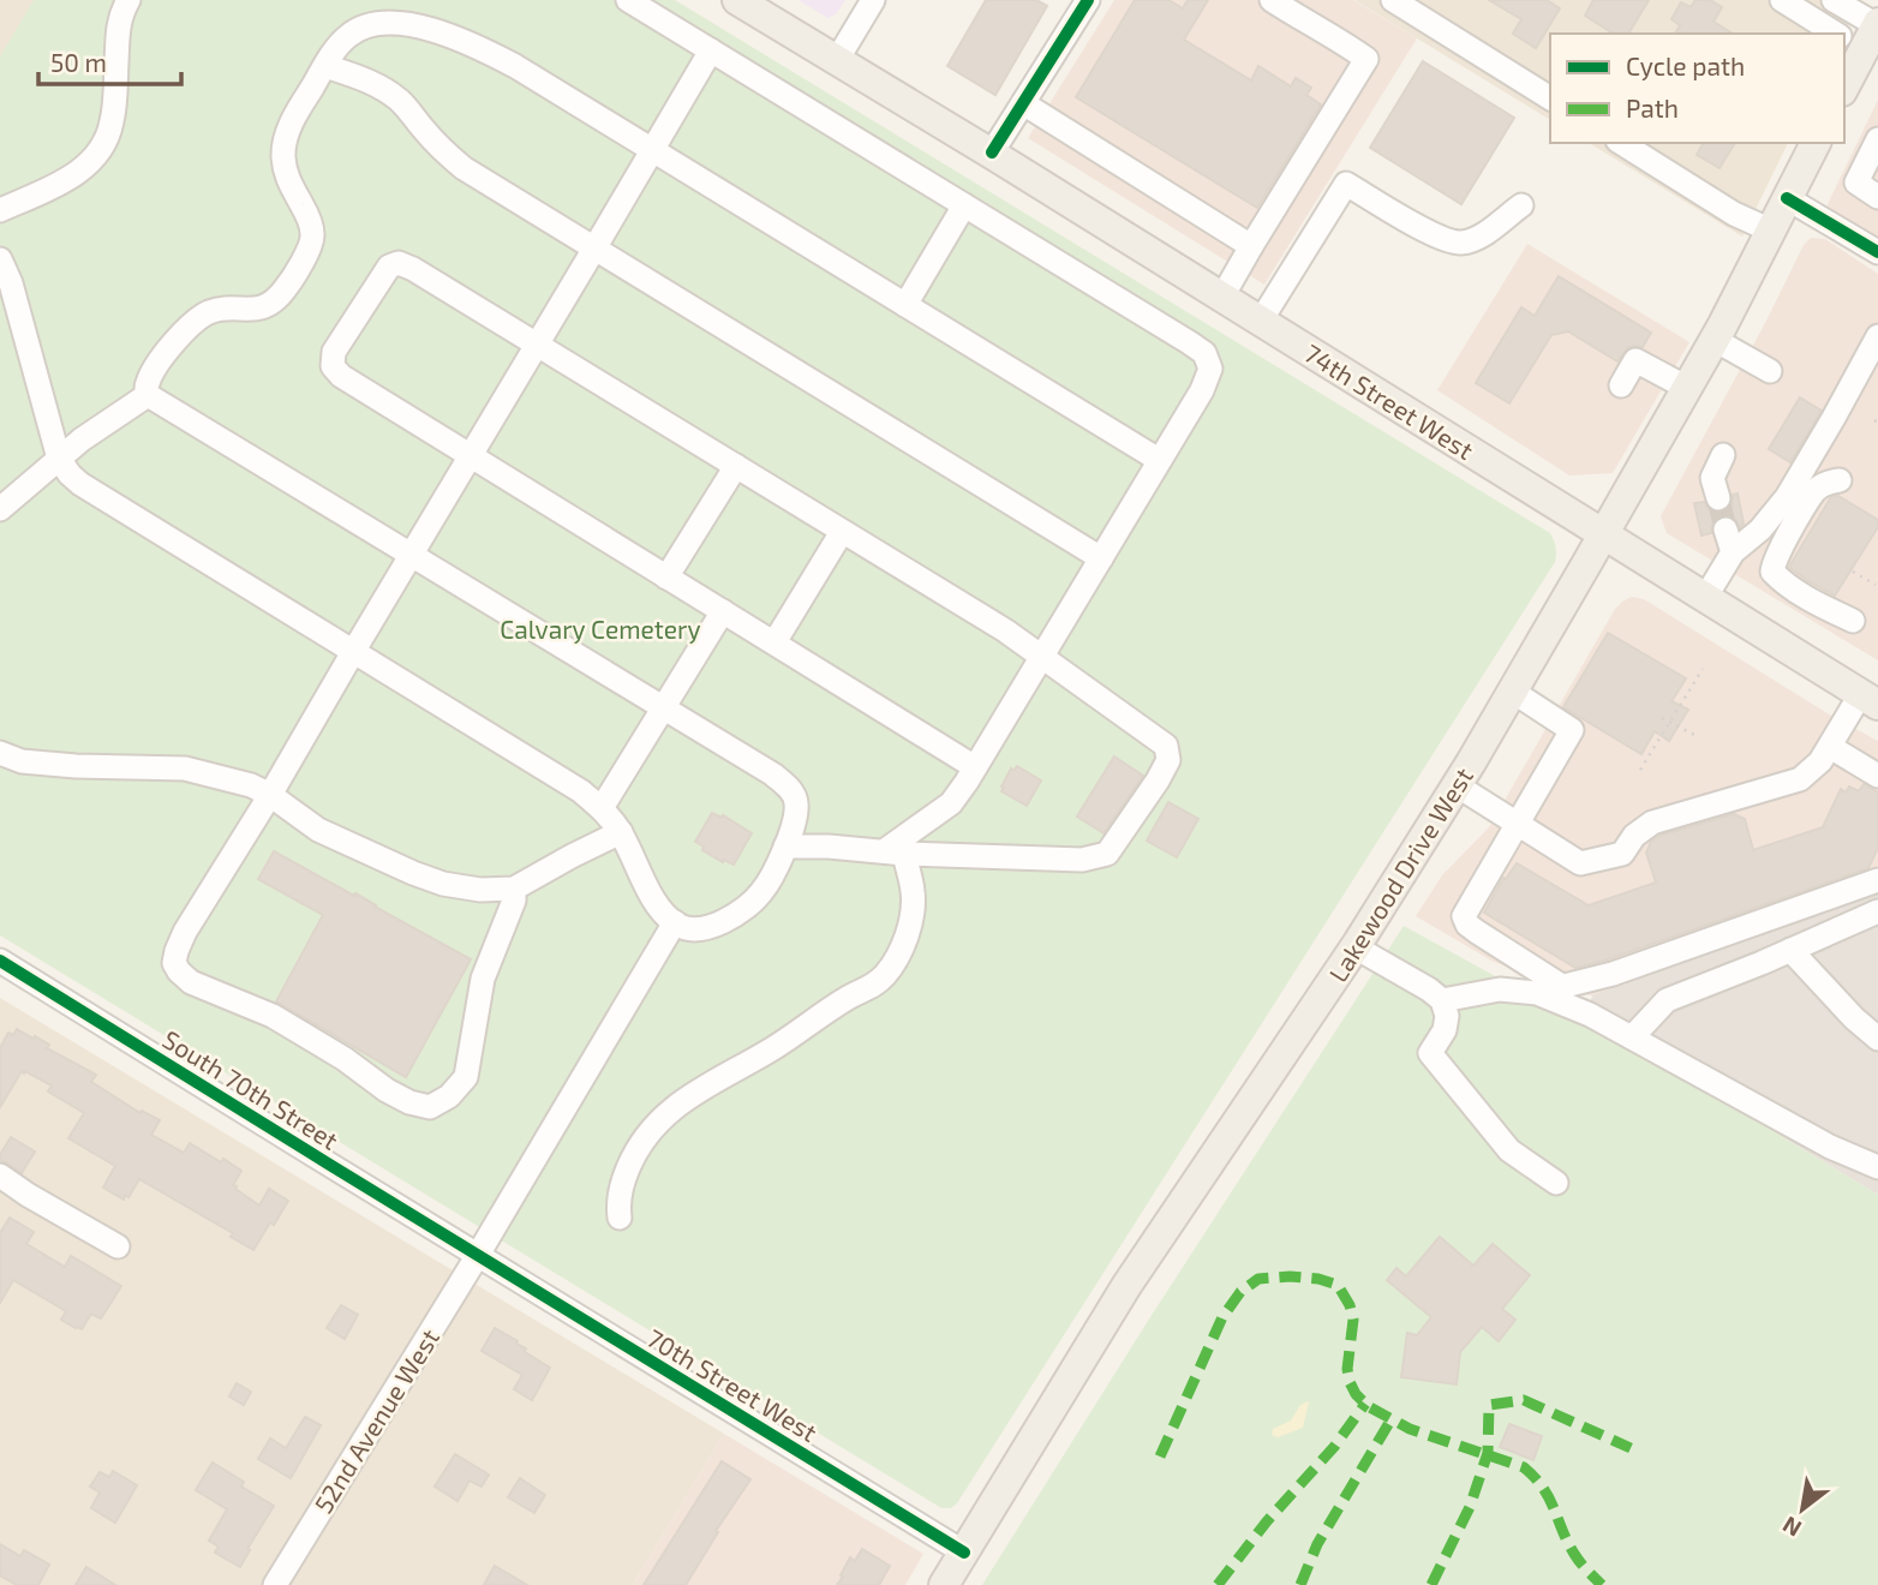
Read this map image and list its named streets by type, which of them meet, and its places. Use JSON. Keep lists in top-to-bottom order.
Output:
{
  "streets": {
    "main road": ["74th Street West", "Lakewood Drive West"],
    "street": ["South 70th Street", "70th Street West", "52nd Avenue West"]
  },
  "crossings": [
    ["74th Street West", "Lakewood Drive West"],
    ["Lakewood Drive West", "70th Street West"],
    ["South 70th Street", "70th Street West"],
    ["South 70th Street", "52nd Avenue West"],
    ["70th Street West", "52nd Avenue West"]
  ],
  "parks": ["Calvary Cemetery"],
  "legend": ["Cycle path", "Path"],
  "scale_bar": "50 m",
  "north": "bottom left"
}
